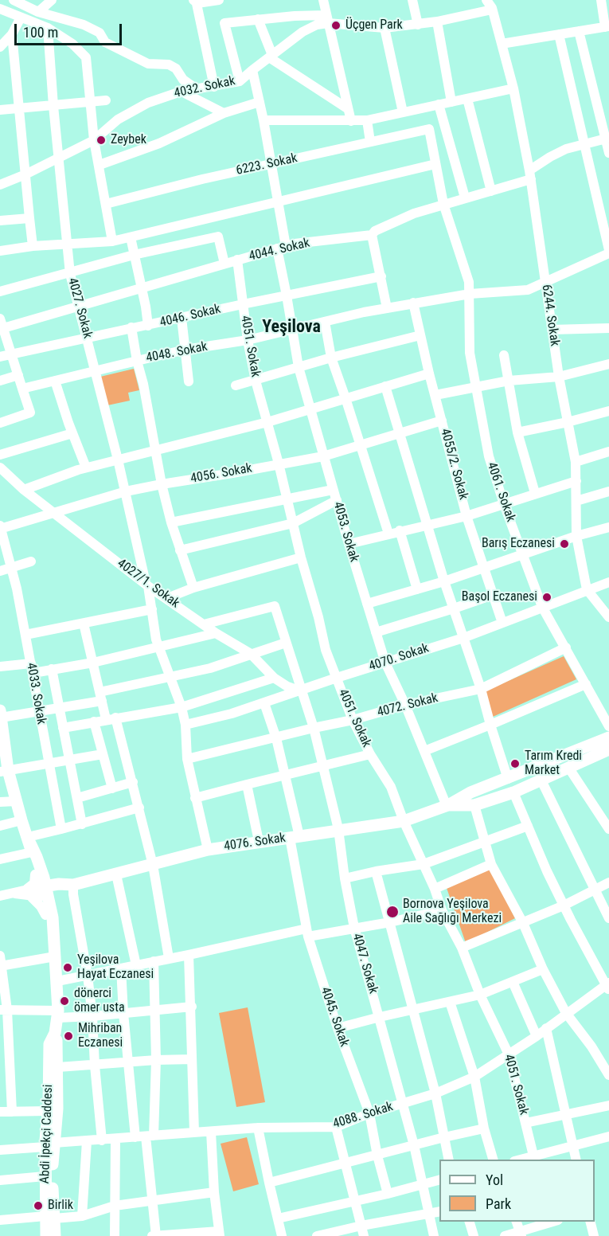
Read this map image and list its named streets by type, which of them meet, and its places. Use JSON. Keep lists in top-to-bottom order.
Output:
{
  "streets": {
    "main road": ["4076. Sokak", "Abdi İpekçi Caddesi"],
    "street": [
      "4032. Sokak",
      "6223. Sokak",
      "4044. Sokak",
      "4027. Sokak",
      "6244. Sokak",
      "4046. Sokak",
      "4051. Sokak",
      "4048. Sokak",
      "4055/2. Sokak",
      "4056. Sokak",
      "4061. Sokak",
      "4053. Sokak",
      "4027/1. Sokak",
      "4070. Sokak",
      "4033. Sokak",
      "4072. Sokak",
      "4047. Sokak",
      "4045. Sokak",
      "4088. Sokak"
    ]
  },
  "crossings": [
    ["4032. Sokak", "4027. Sokak"],
    ["4032. Sokak", "4053. Sokak"],
    ["6223. Sokak", "4061. Sokak"],
    ["6223. Sokak", "4053. Sokak"],
    ["4044. Sokak", "4027. Sokak"],
    ["4044. Sokak", "6244. Sokak"],
    ["4044. Sokak", "4051. Sokak"],
    ["4044. Sokak", "4061. Sokak"],
    ["4044. Sokak", "4053. Sokak"],
    ["4027. Sokak", "4046. Sokak"],
    ["4027. Sokak", "4048. Sokak"],
    ["4027. Sokak", "4056. Sokak"],
    ["4027. Sokak", "4027/1. Sokak"],
    ["4027. Sokak", "4070. Sokak"],
    ["4027. Sokak", "4072. Sokak"],
    ["4027. Sokak", "4076. Sokak"],
    ["6244. Sokak", "4048. Sokak"],
    ["6244. Sokak", "4070. Sokak"],
    ["4046. Sokak", "4051. Sokak"],
    ["4046. Sokak", "4053. Sokak"],
    ["4051. Sokak", "4048. Sokak"],
    ["4051. Sokak", "4056. Sokak"],
    ["4051. Sokak", "4070. Sokak"],
    ["4051. Sokak", "4072. Sokak"],
    ["4051. Sokak", "4076. Sokak"],
    ["4051. Sokak", "4088. Sokak"],
    ["4048. Sokak", "4055/2. Sokak"],
    ["4048. Sokak", "4061. Sokak"],
    ["4048. Sokak", "4053. Sokak"],
    ["4055/2. Sokak", "4056. Sokak"],
    ["4055/2. Sokak", "4070. Sokak"],
    ["4056. Sokak", "4053. Sokak"],
    ["4056. Sokak", "4027/1. Sokak"],
    ["4056. Sokak", "4033. Sokak"],
    ["4061. Sokak", "4070. Sokak"],
    ["4061. Sokak", "4072. Sokak"],
    ["4053. Sokak", "4070. Sokak"],
    ["4053. Sokak", "4072. Sokak"],
    ["4053. Sokak", "4076. Sokak"],
    ["4027/1. Sokak", "4070. Sokak"],
    ["4027/1. Sokak", "4047. Sokak"],
    ["4070. Sokak", "4047. Sokak"],
    ["4070. Sokak", "4045. Sokak"],
    ["4072. Sokak", "4047. Sokak"],
    ["4072. Sokak", "4045. Sokak"],
    ["4076. Sokak", "4047. Sokak"],
    ["4076. Sokak", "4045. Sokak"],
    ["4076. Sokak", "Abdi İpekçi Caddesi"],
    ["4047. Sokak", "4088. Sokak"],
    ["4045. Sokak", "4088. Sokak"],
    ["4088. Sokak", "Abdi İpekçi Caddesi"]
  ],
  "districts": ["Yeşilova"],
  "places": [
    "Üçgen Park",
    "Zeybek",
    "Barış Eczanesi",
    "Başol Eczanesi",
    "Tarım Kredi Market",
    "Bornova Yeşilova Aile Sağlığı Merkezi",
    "Yeşilova Hayat Eczanesi",
    "dönerci ömer usta",
    "Mihriban Eczanesi",
    "Birlik"
  ],
  "legend": ["Yol", "Park"],
  "scale_bar": "100 m"
}
